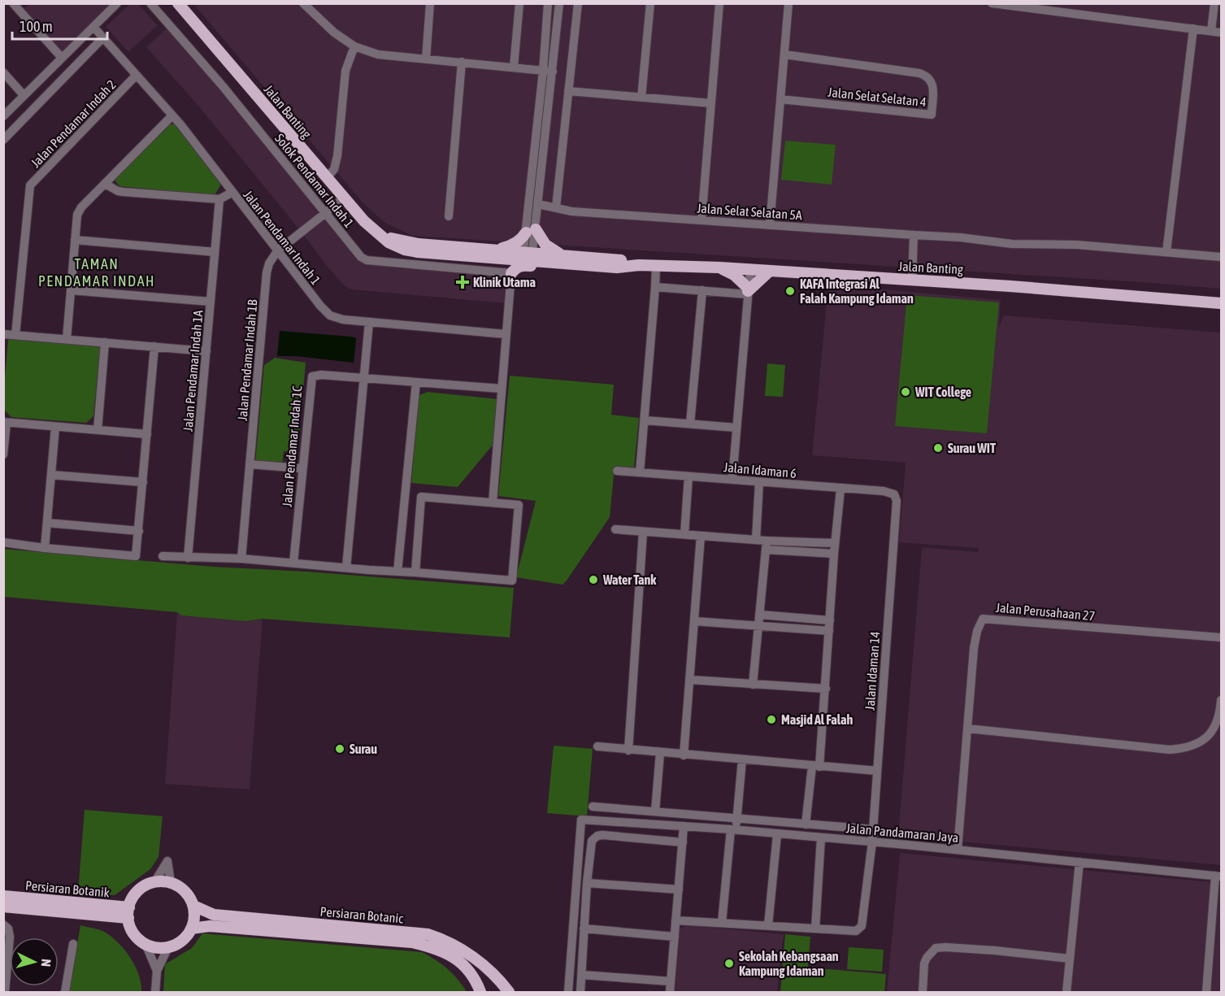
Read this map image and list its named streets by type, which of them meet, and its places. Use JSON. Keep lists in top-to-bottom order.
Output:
{
  "streets": {
    "main road": ["Jalan Banting", "Persiaran Botanik", "Persiaran Botanic"],
    "street": [
      "Jalan Selat Selatan 4",
      "Jalan Pendamar Indah 2",
      "Solok Pendamar Indah 1",
      "Jalan Selat Selatan 5A",
      "Jalan Pendamar Indah 1",
      "Jalan Pendamar Indah 1B",
      "Jalan Pendamar Indah 1A",
      "Jalan Pendamar Indah 1C",
      "Jalan Idaman 6",
      "Jalan Perusahaan 27",
      "Jalan Idaman 14",
      "Jalan Pandamaran Jaya"
    ]
  },
  "crossings": [
    ["Jalan Banting", "Jalan Pendamar Indah 1B"],
    ["Jalan Pendamar Indah 2", "Jalan Pendamar Indah 1"],
    ["Solok Pendamar Indah 1", "Jalan Pendamar Indah 1B"],
    ["Jalan Pendamar Indah 1", "Jalan Pendamar Indah 1B"],
    ["Jalan Idaman 6", "Jalan Idaman 14"],
    ["Jalan Perusahaan 27", "Jalan Pandamaran Jaya"],
    ["Jalan Idaman 14", "Jalan Pandamaran Jaya"],
    ["Persiaran Botanik", "Persiaran Botanic"]
  ],
  "districts": ["TAMAN PENDAMAR INDAH"],
  "places": {
    "health": ["Klinik Utama"],
    "other": [
      "KAFA Integrasi Al Falah Kampung Idaman",
      "WIT College",
      "Surau WIT",
      "Water Tank",
      "Masjid Al Falah",
      "Surau",
      "Sekolah Kebangsaan Kampung Idaman"
    ]
  },
  "scale_bar": "100 m",
  "north": "right"
}
